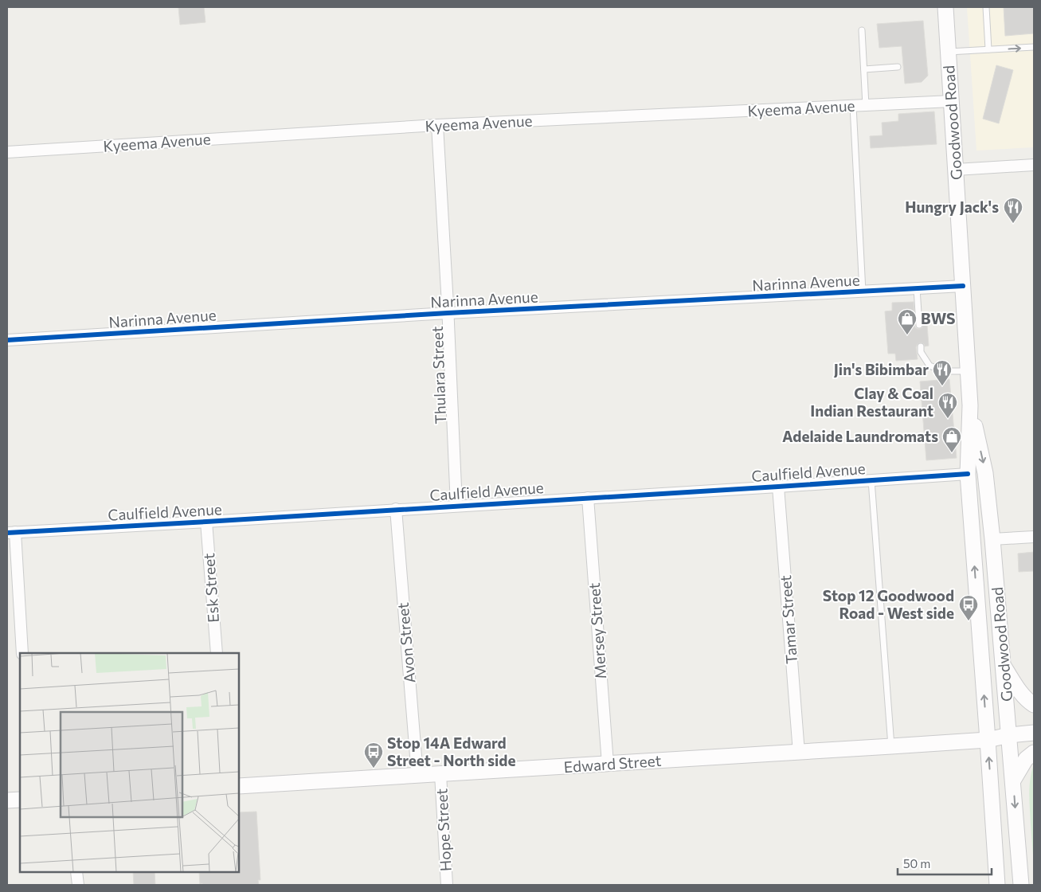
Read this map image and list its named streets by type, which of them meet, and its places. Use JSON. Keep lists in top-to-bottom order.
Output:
{
  "streets": {
    "main road": ["Goodwood Road", "Edward Street"],
    "street": [
      "Kyeema Avenue",
      "Narinna Avenue",
      "Thulara Street",
      "Caulfield Avenue",
      "Esk Street",
      "Tamar Street",
      "Mersey Street",
      "Avon Street",
      "Hope Street"
    ]
  },
  "crossings": [
    ["Kyeema Avenue", "Goodwood Road"],
    ["Kyeema Avenue", "Thulara Street"],
    ["Goodwood Road", "Narinna Avenue"],
    ["Goodwood Road", "Caulfield Avenue"],
    ["Goodwood Road", "Edward Street"],
    ["Narinna Avenue", "Thulara Street"],
    ["Thulara Street", "Caulfield Avenue"],
    ["Caulfield Avenue", "Esk Street"],
    ["Caulfield Avenue", "Tamar Street"],
    ["Caulfield Avenue", "Mersey Street"],
    ["Caulfield Avenue", "Avon Street"],
    ["Tamar Street", "Edward Street"],
    ["Mersey Street", "Edward Street"],
    ["Avon Street", "Edward Street"],
    ["Edward Street", "Hope Street"]
  ],
  "places": {
    "restaurant": ["Hungry Jack's", "Jin's Bibimbar", "Clay & Coal Indian Restaurant"],
    "shop": ["BWS", "Adelaide Laundromats"],
    "bus stop": ["Stop 12 Goodwood Road - West side", "Stop 14A Edward Street - North side"]
  },
  "scale_bar": "50 m"
}
